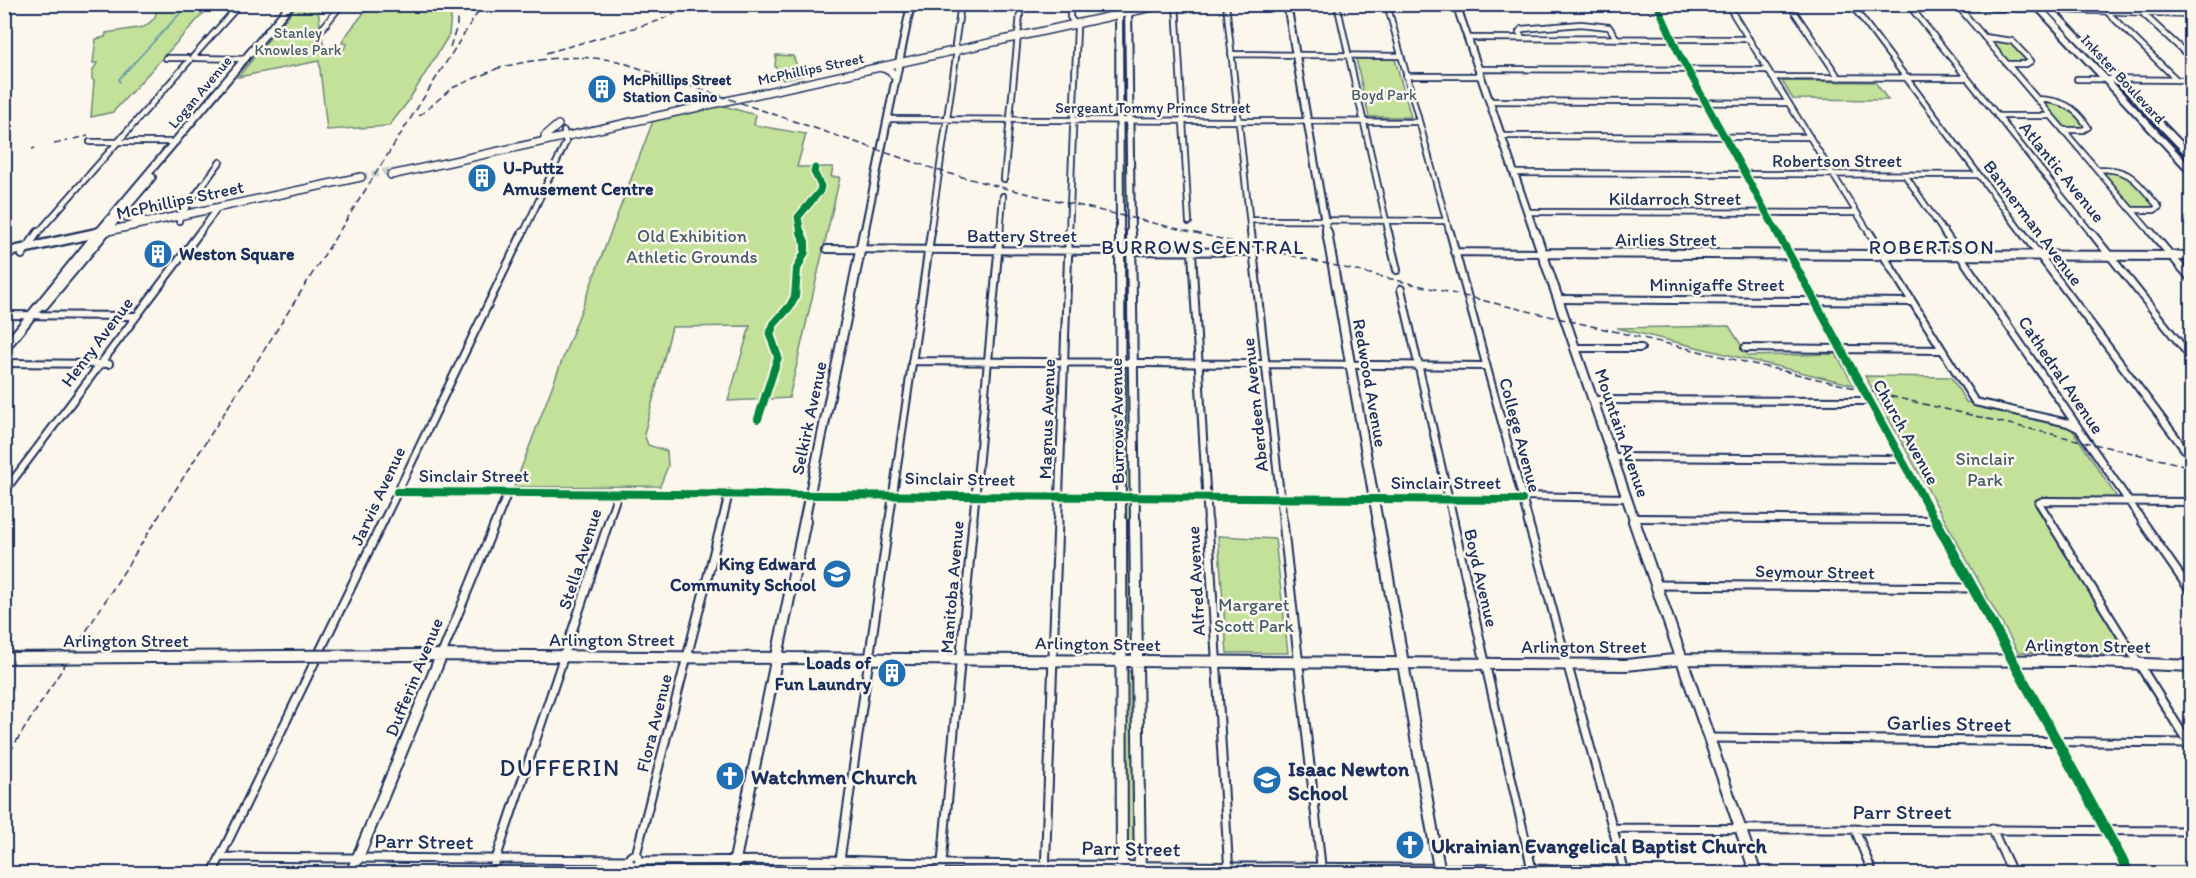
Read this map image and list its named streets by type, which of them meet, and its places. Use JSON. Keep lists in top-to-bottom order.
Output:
{
  "streets": {
    "main road": [
      "McPhillips Street",
      "Inkster Boulevard",
      "Logan Avenue",
      "Airlies Street",
      "Redwood Avenue",
      "Selkirk Avenue",
      "Burrows Avenue",
      "Mountain Avenue",
      "Arlington Street",
      "Dufferin Avenue"
    ],
    "street": [
      "Sergeant Tommy Prince Street",
      "Robertson Street",
      "Atlantic Avenue",
      "Kildarroch Street",
      "Bannerman Avenue",
      "Battery Street",
      "Minnigaffe Street",
      "Henry Avenue",
      "Cathedral Avenue",
      "Aberdeen Avenue",
      "Magnus Avenue",
      "Church Avenue",
      "College Avenue",
      "Sinclair Street",
      "Jarvis Avenue",
      "Stella Avenue",
      "Seymour Street",
      "Boyd Avenue",
      "Alfred Avenue",
      "Manitoba Avenue",
      "Flora Avenue",
      "Garlies Street",
      "Parr Street"
    ]
  },
  "crossings": [
    ["McPhillips Street", "Logan Avenue"],
    ["McPhillips Street", "Henry Avenue"],
    ["McPhillips Street", "Selkirk Avenue"],
    ["McPhillips Street", "Magnus Avenue"],
    ["McPhillips Street", "Burrows Avenue"],
    ["McPhillips Street", "Jarvis Avenue"],
    ["Sergeant Tommy Prince Street", "Redwood Avenue"],
    ["Sergeant Tommy Prince Street", "Aberdeen Avenue"],
    ["Sergeant Tommy Prince Street", "Selkirk Avenue"],
    ["Sergeant Tommy Prince Street", "Magnus Avenue"],
    ["Sergeant Tommy Prince Street", "Burrows Avenue"],
    ["Sergeant Tommy Prince Street", "College Avenue"],
    ["Robertson Street", "Bannerman Avenue"],
    ["Robertson Street", "Cathedral Avenue"],
    ["Robertson Street", "Church Avenue"],
    ["Robertson Street", "Mountain Avenue"],
    ["Atlantic Avenue", "Airlies Street"],
    ["Kildarroch Street", "Church Avenue"],
    ["Kildarroch Street", "Mountain Avenue"],
    ["Bannerman Avenue", "Airlies Street"],
    ["Battery Street", "Aberdeen Avenue"],
    ["Battery Street", "Selkirk Avenue"],
    ["Battery Street", "Magnus Avenue"],
    ["Battery Street", "Burrows Avenue"],
    ["Battery Street", "Alfred Avenue"],
    ["Battery Street", "Manitoba Avenue"],
    ["Airlies Street", "Cathedral Avenue"],
    ["Airlies Street", "Church Avenue"],
    ["Airlies Street", "Mountain Avenue"],
    ["Airlies Street", "College Avenue"],
    ["Minnigaffe Street", "Church Avenue"],
    ["Minnigaffe Street", "Mountain Avenue"],
    ["Redwood Avenue", "Sinclair Street"],
    ["Redwood Avenue", "Arlington Street"],
    ["Redwood Avenue", "Parr Street"],
    ["Aberdeen Avenue", "Sinclair Street"],
    ["Aberdeen Avenue", "Arlington Street"],
    ["Aberdeen Avenue", "Parr Street"],
    ["Selkirk Avenue", "Sinclair Street"],
    ["Selkirk Avenue", "Arlington Street"],
    ["Selkirk Avenue", "Parr Street"],
    ["Magnus Avenue", "Sinclair Street"],
    ["Magnus Avenue", "Arlington Street"],
    ["Magnus Avenue", "Parr Street"],
    ["Burrows Avenue", "Sinclair Street"],
    ["Burrows Avenue", "Arlington Street"],
    ["Burrows Avenue", "Parr Street"],
    ["Church Avenue", "Seymour Street"],
    ["Church Avenue", "Arlington Street"],
    ["Church Avenue", "Garlies Street"],
    ["Church Avenue", "Parr Street"],
    ["Mountain Avenue", "Sinclair Street"],
    ["Mountain Avenue", "Seymour Street"],
    ["Mountain Avenue", "Arlington Street"],
    ["Mountain Avenue", "Garlies Street"],
    ["Mountain Avenue", "Parr Street"],
    ["College Avenue", "Sinclair Street"],
    ["College Avenue", "Arlington Street"],
    ["College Avenue", "Parr Street"],
    ["Sinclair Street", "Jarvis Avenue"],
    ["Sinclair Street", "Stella Avenue"],
    ["Sinclair Street", "Boyd Avenue"],
    ["Sinclair Street", "Alfred Avenue"],
    ["Sinclair Street", "Manitoba Avenue"],
    ["Sinclair Street", "Dufferin Avenue"],
    ["Sinclair Street", "Flora Avenue"],
    ["Jarvis Avenue", "Parr Street"],
    ["Stella Avenue", "Arlington Street"],
    ["Stella Avenue", "Parr Street"],
    ["Boyd Avenue", "Arlington Street"],
    ["Boyd Avenue", "Parr Street"],
    ["Alfred Avenue", "Arlington Street"],
    ["Alfred Avenue", "Parr Street"],
    ["Manitoba Avenue", "Arlington Street"],
    ["Manitoba Avenue", "Parr Street"],
    ["Arlington Street", "Dufferin Avenue"],
    ["Arlington Street", "Flora Avenue"],
    ["Dufferin Avenue", "Parr Street"],
    ["Flora Avenue", "Parr Street"]
  ],
  "districts": ["BURROWS CENTRAL", "ROBERTSON", "DUFFERIN"],
  "parks": [
    "Stanley Knowles Park",
    "Boyd Park",
    "Old Exhibition Athletic Grounds",
    "Sinclair Park",
    "Margaret Scott Park"
  ],
  "places": {
    "building": [
      "McPhillips Street Station Casino",
      "U-Puttz Amusement Centre",
      "Weston Square",
      "Loads of Fun Laundry"
    ],
    "school or university": ["King Edward Community School", "Isaac Newton School"],
    "church": ["Watchmen Church", "Ukrainian Evangelical Baptist Church"]
  }
}
